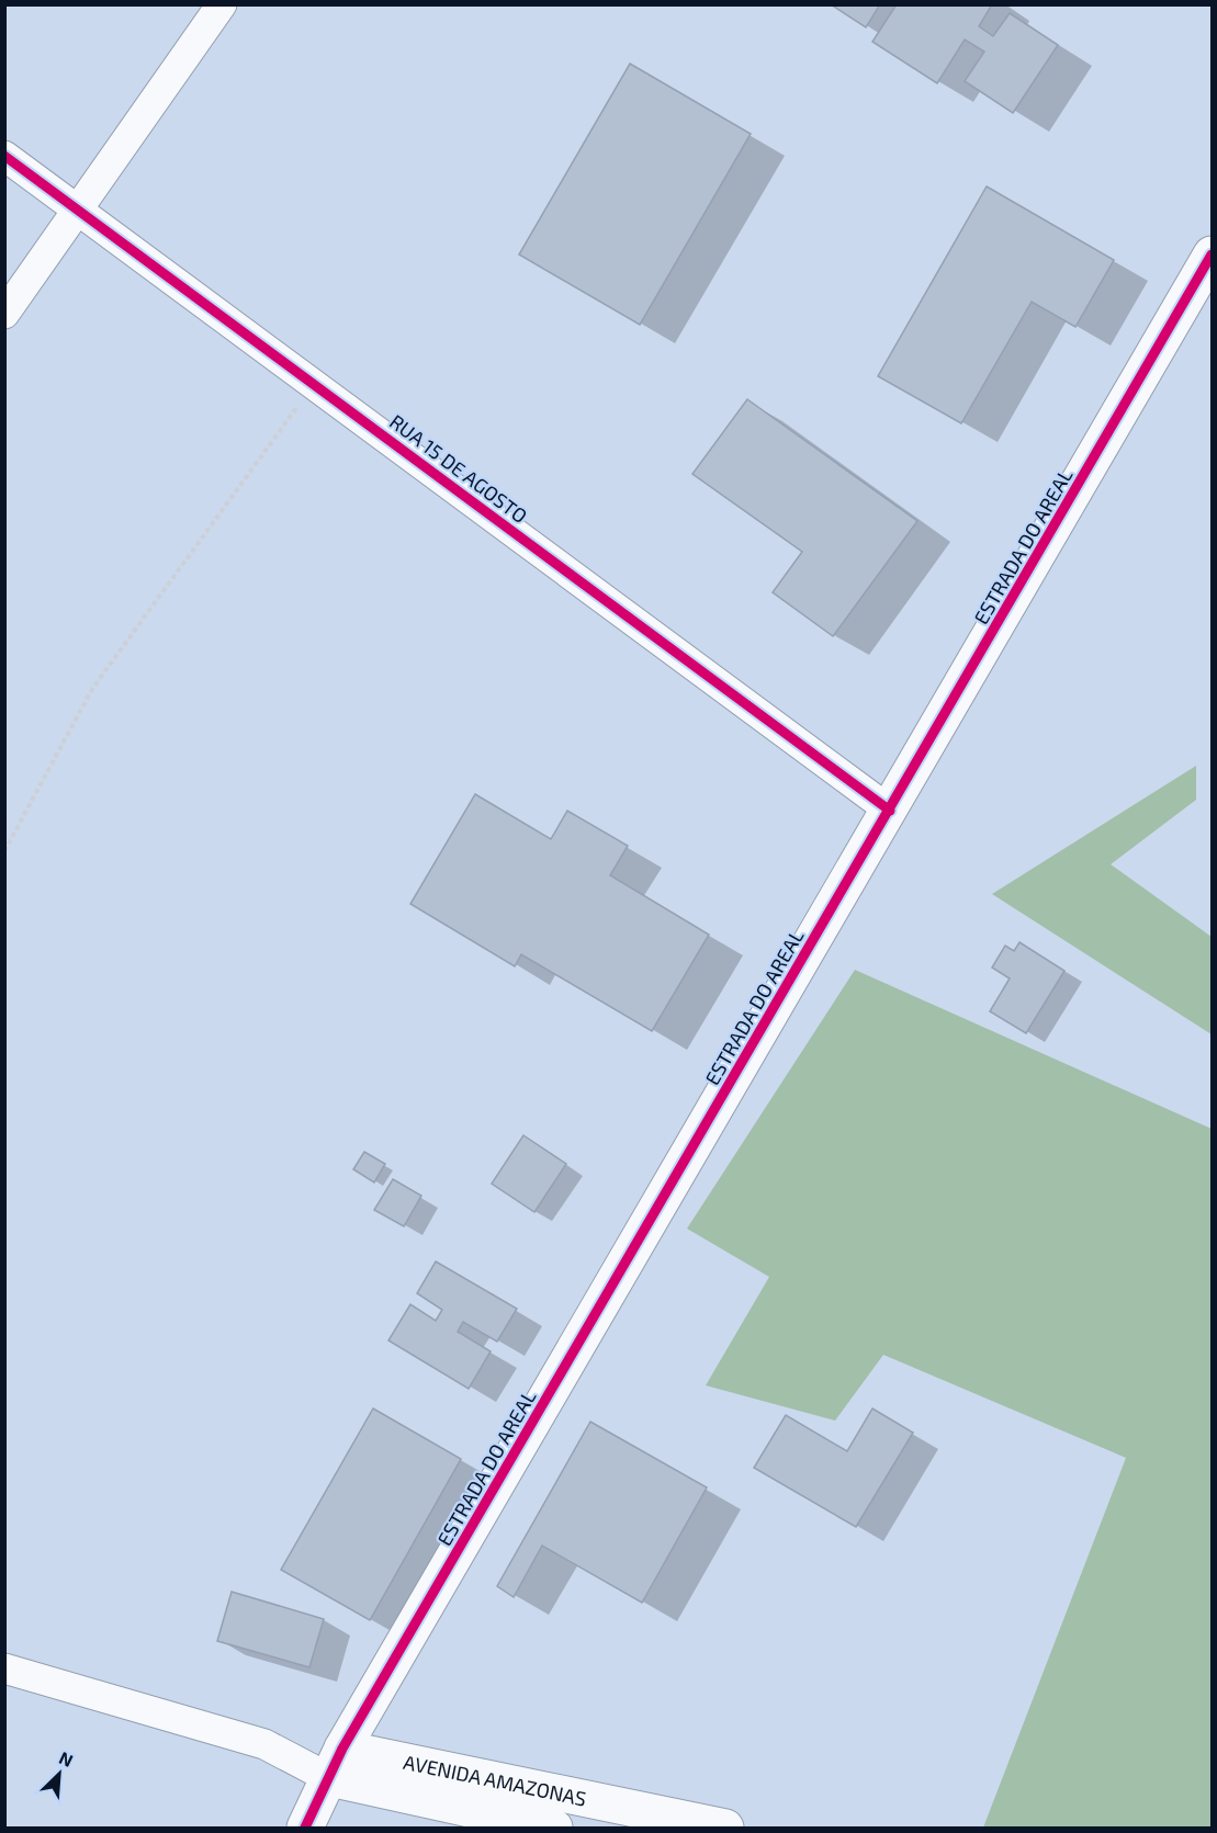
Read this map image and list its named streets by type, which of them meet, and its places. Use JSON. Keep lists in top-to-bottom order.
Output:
{
  "streets": {
    "street": ["RUA 15 DE AGOSTO", "ESTRADA DO AREAL", "AVENIDA AMAZONAS"]
  },
  "crossings": [
    ["RUA 15 DE AGOSTO", "ESTRADA DO AREAL"],
    ["ESTRADA DO AREAL", "AVENIDA AMAZONAS"]
  ],
  "north": "top right"
}
